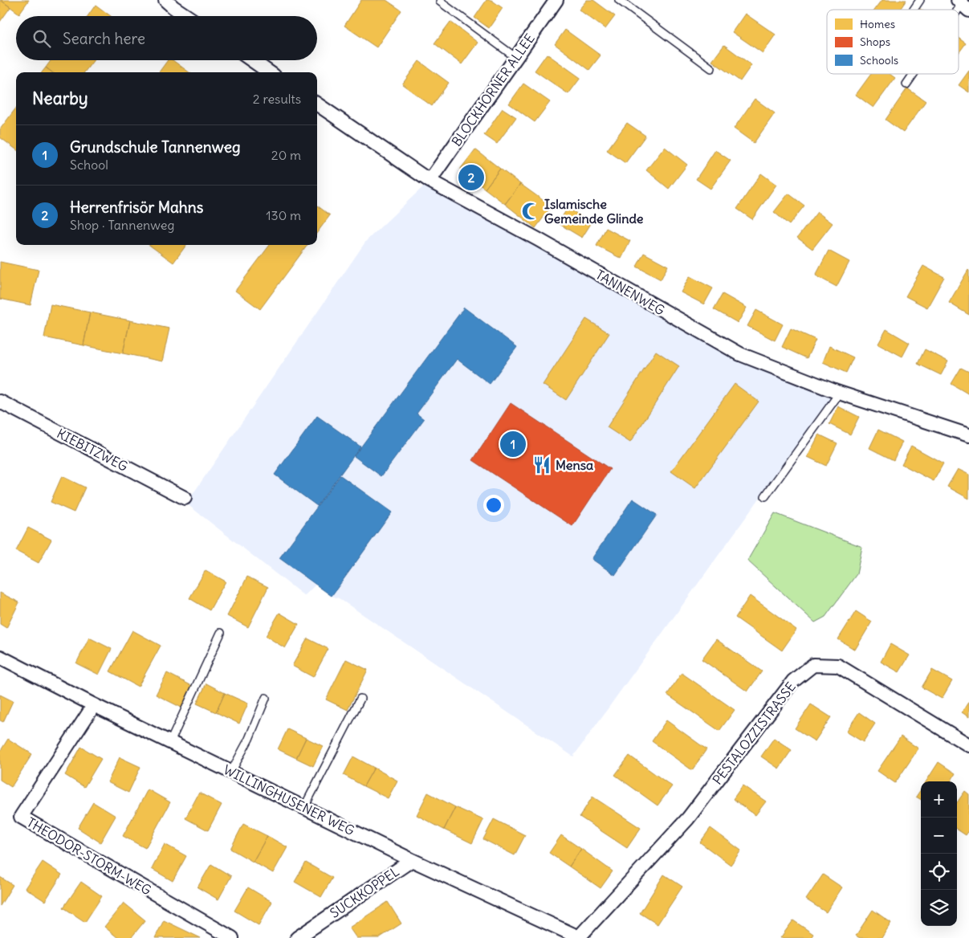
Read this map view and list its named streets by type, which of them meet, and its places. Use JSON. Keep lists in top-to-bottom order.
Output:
{
  "streets": {
    "street": [
      "BLOCKHORNER ALLEE",
      "TANNENWEG",
      "KIEBITZWEG",
      "PESTALOZZISTRASSE",
      "WILLINGHUSENER WEG",
      "THEODOR-STORM-WEG",
      "SUCKKOPPEL"
    ]
  },
  "crossings": [
    ["BLOCKHORNER ALLEE", "TANNENWEG"],
    ["PESTALOZZISTRASSE", "WILLINGHUSENER WEG"],
    ["WILLINGHUSENER WEG", "THEODOR-STORM-WEG"],
    ["WILLINGHUSENER WEG", "SUCKKOPPEL"]
  ],
  "places": {
    "mosque": ["Islamische Gemeinde Glinde"],
    "restaurant": ["Mensa"]
  },
  "legend": ["Homes", "Shops", "Schools"],
  "page": {
    "search": "Search here",
    "heading": ["Nearby", "2 results"],
    "list": [
      {
        "mark": "1",
        "name": "Grundschule Tannenweg",
        "note": "School",
        "value": "20 m"
      },
      {
        "mark": "2",
        "name": "Herrenfrisör Mahns",
        "note": "Shop · Tannenweg",
        "value": "130 m"
      }
    ],
    "pins": ["2", "1"],
    "map_buttons": ["+", "−"]
  }
}
